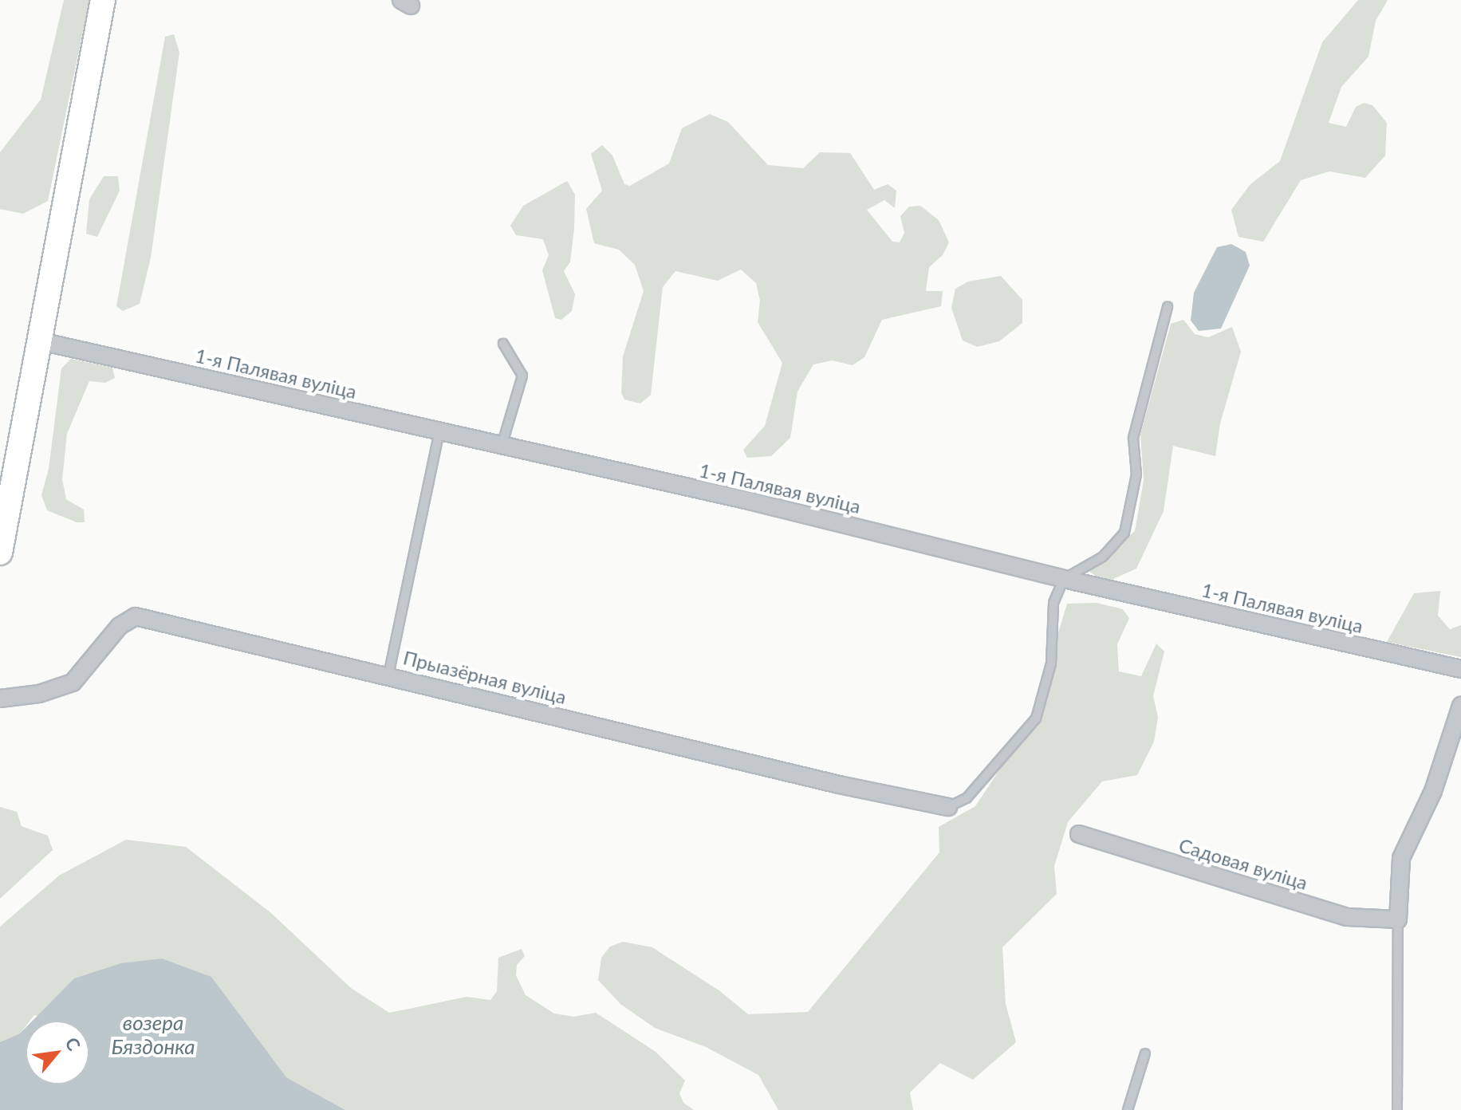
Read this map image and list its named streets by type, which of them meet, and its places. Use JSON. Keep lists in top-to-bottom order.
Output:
{
  "streets": {
    "street": ["1-я Палявая вуліца", "Прыазёрная вуліца", "Садовая вуліца"]
  },
  "water": ["возера Бяздонка"],
  "north": "top right"
}
